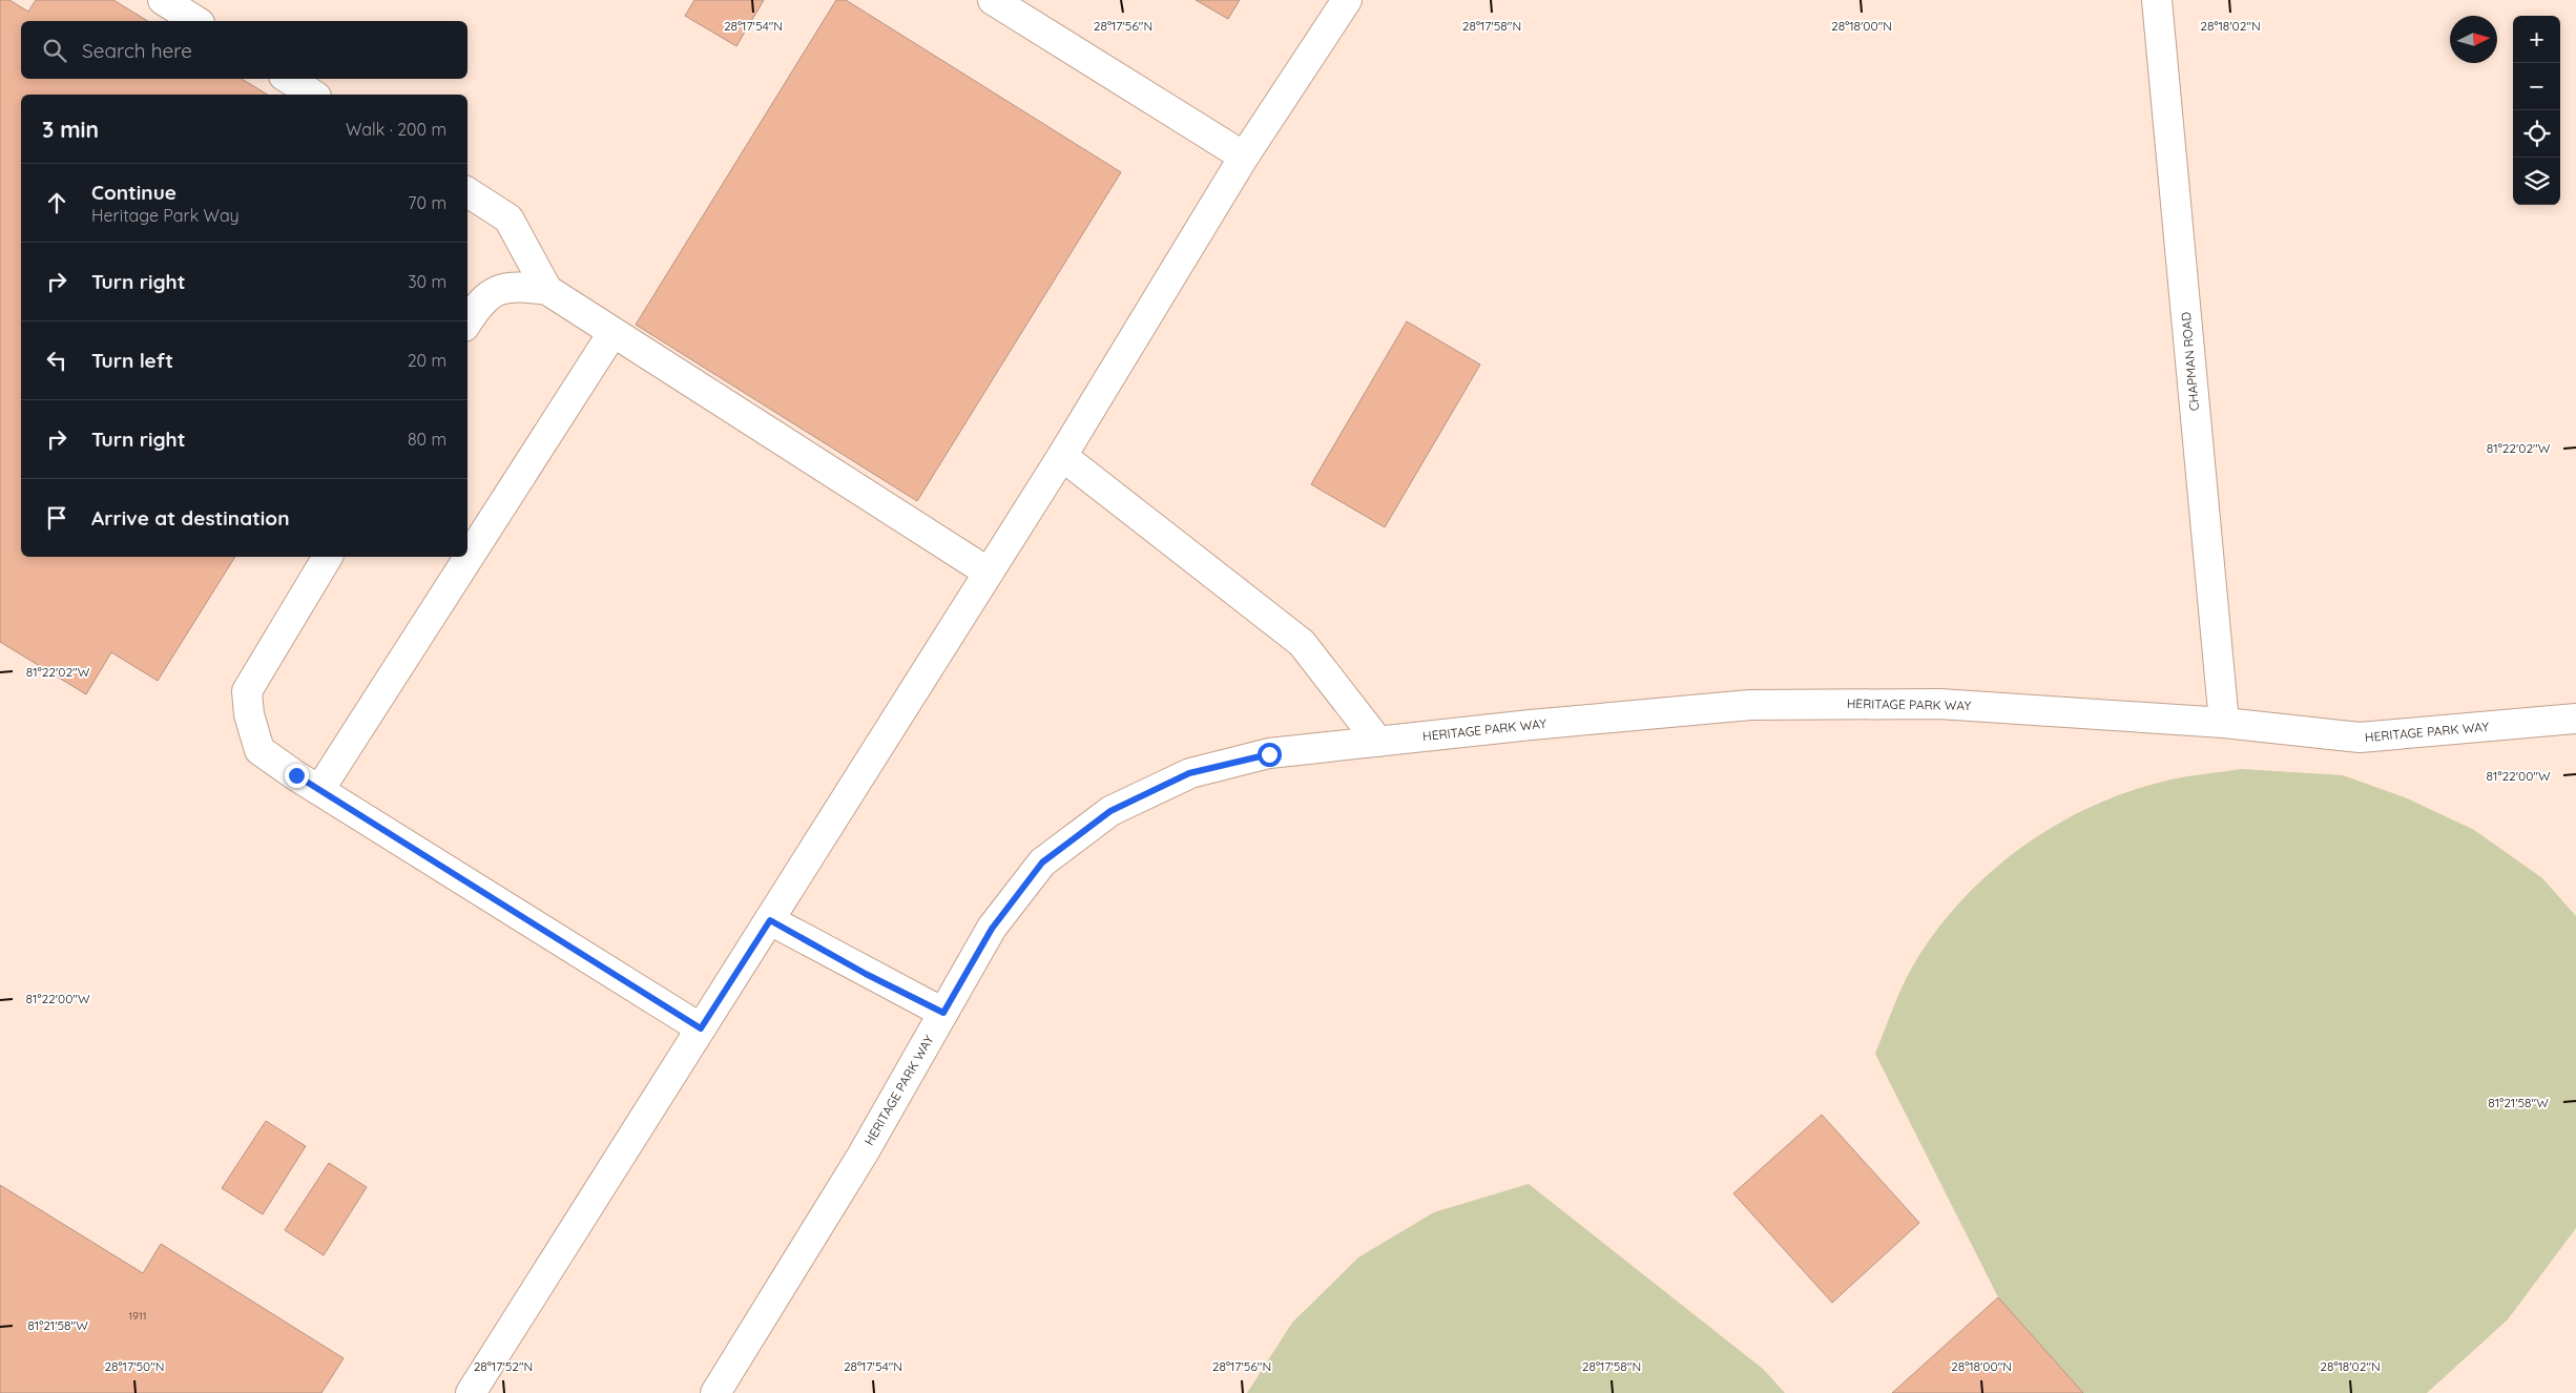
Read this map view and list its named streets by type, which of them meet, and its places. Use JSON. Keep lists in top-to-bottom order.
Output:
{
  "streets": {
    "street": ["CHAPMAN ROAD", "HERITAGE PARK WAY"]
  },
  "crossings": [
    ["CHAPMAN ROAD", "HERITAGE PARK WAY"]
  ],
  "house_numbers": ["1911"],
  "north": "right",
  "page": {
    "map_buttons": ["+", "−"],
    "search": "Search here",
    "heading": ["3 min", "Walk · 200 m"],
    "list": [
      ["Continue", "Heritage Park Way", "70 m"],
      ["Turn right", "30 m"],
      ["Turn left", "20 m"],
      ["Turn right", "80 m"],
      "Arrive at destination"
    ]
  },
  "coordinates": [
    "28°18'00\"N",
    "28°17'54\"N",
    "28°17'56\"N",
    "28°17'58\"N",
    "28°18'02\"N",
    "81°22'02\"W",
    "81°22'00\"W",
    "81°21'58\"W",
    "28°17'50\"N",
    "28°17'52\"N"
  ]
}
